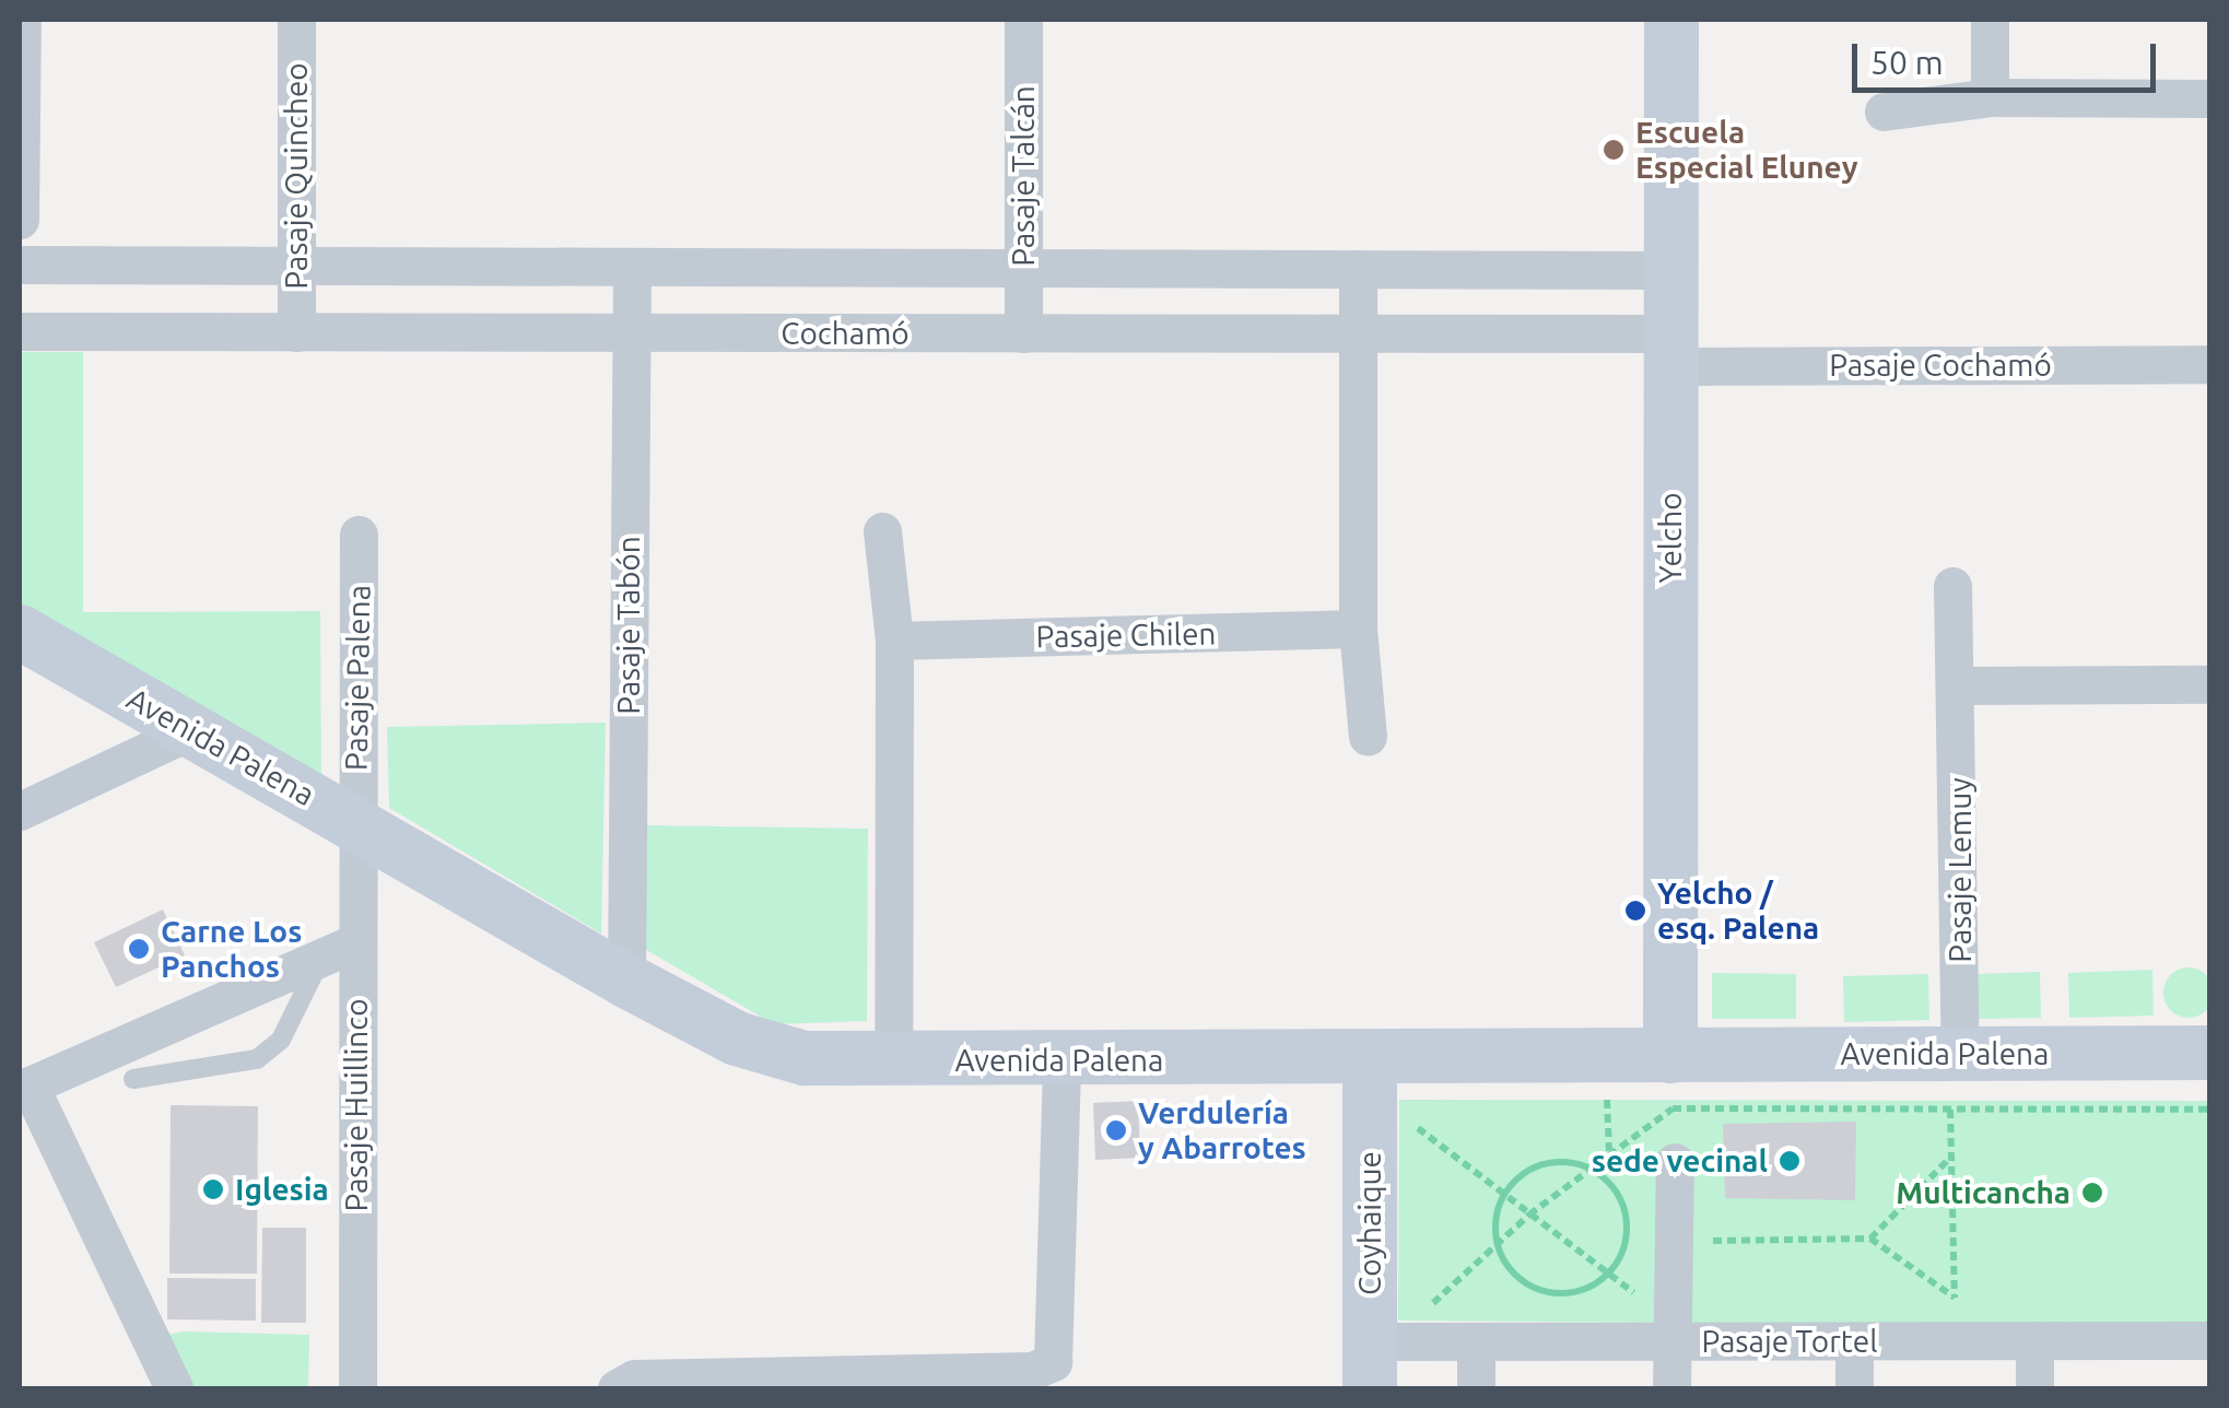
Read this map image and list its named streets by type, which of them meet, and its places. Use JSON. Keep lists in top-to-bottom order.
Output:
{
  "streets": {
    "street": [
      "Pasaje Quincheo",
      "Pasaje Talcán",
      "Cochamó",
      "Pasaje Cochamó",
      "Yelcho",
      "Pasaje Tabón",
      "Pasaje Chilen",
      "Pasaje Palena",
      "Avenida Palena",
      "Pasaje Lemuy",
      "Pasaje Huillinco",
      "Coyhaique",
      "Pasaje Tortel"
    ]
  },
  "crossings": [
    ["Pasaje Quincheo", "Cochamó"],
    ["Pasaje Talcán", "Cochamó"],
    ["Cochamó", "Pasaje Cochamó"],
    ["Cochamó", "Yelcho"],
    ["Cochamó", "Pasaje Tabón"],
    ["Pasaje Cochamó", "Yelcho"],
    ["Yelcho", "Avenida Palena"],
    ["Pasaje Tabón", "Avenida Palena"],
    ["Pasaje Palena", "Avenida Palena"],
    ["Pasaje Palena", "Pasaje Huillinco"],
    ["Avenida Palena", "Pasaje Lemuy"],
    ["Avenida Palena", "Pasaje Huillinco"],
    ["Avenida Palena", "Coyhaique"],
    ["Coyhaique", "Pasaje Tortel"]
  ],
  "places": [
    "Escuela Especial Eluney",
    "Yelcho / esq. Palena",
    "Carne Los Panchos",
    "Verdulería y Abarrotes",
    "sede vecinal",
    "Iglesia",
    "Multicancha"
  ],
  "scale_bar": "50 m"
}
